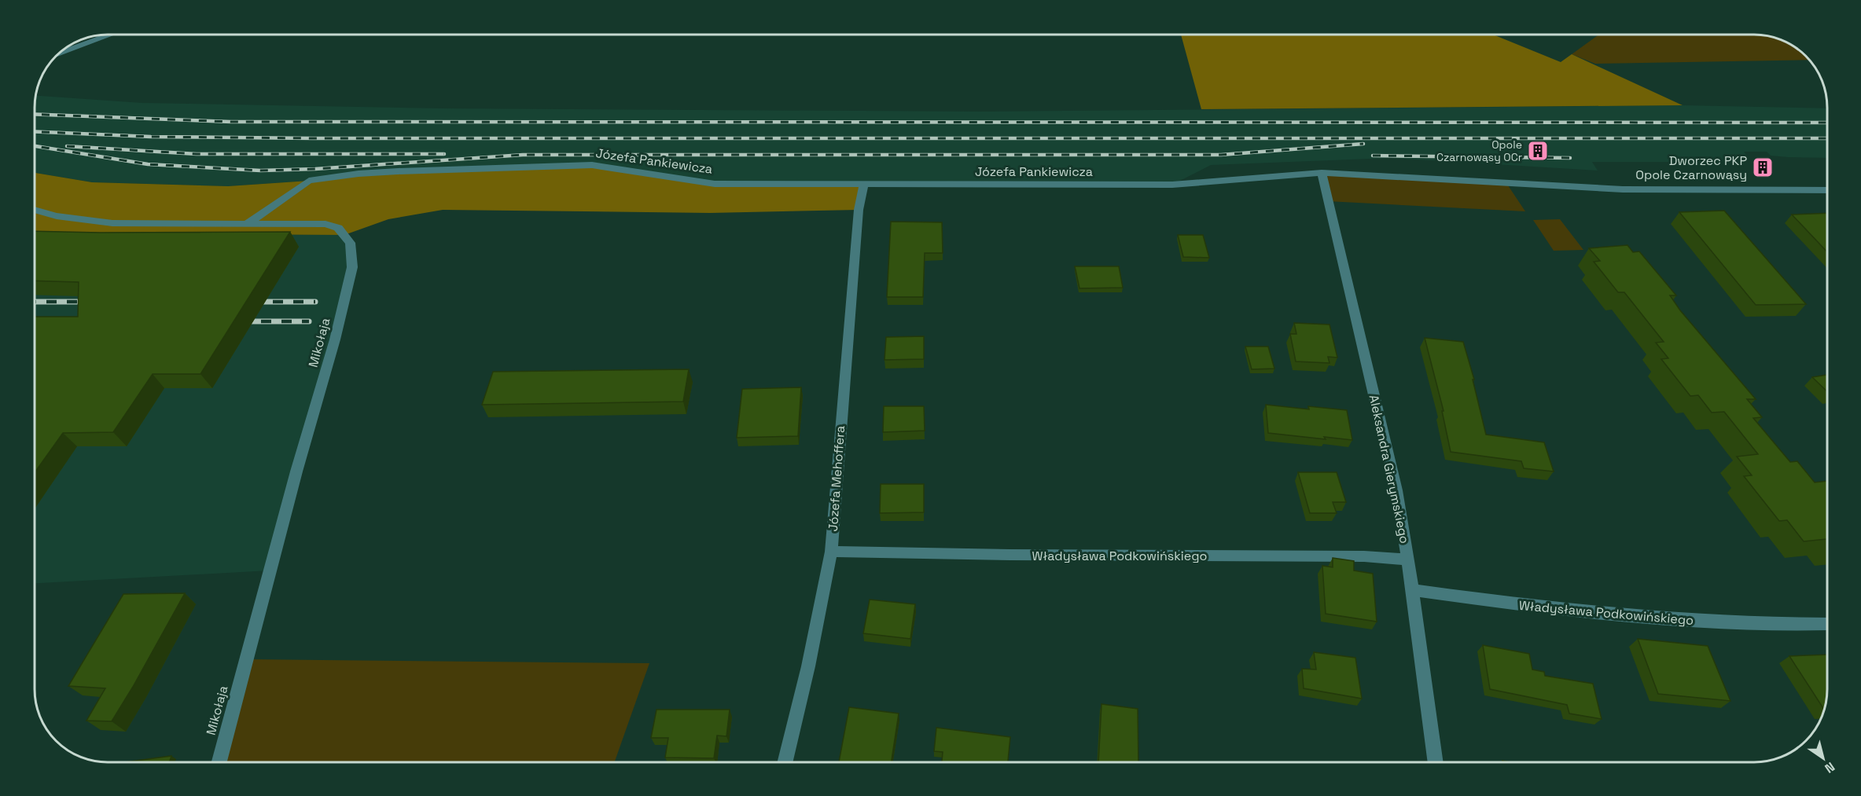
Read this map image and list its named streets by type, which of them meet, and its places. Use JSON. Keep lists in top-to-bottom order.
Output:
{
  "streets": {
    "street": [
      "Józefa Pankiewicza",
      "Mikołaja",
      "Aleksandra Gierymskiego",
      "Józefa Mehoffera",
      "Władysława Podkowińskiego"
    ]
  },
  "crossings": [
    ["Józefa Pankiewicza", "Mikołaja"],
    ["Józefa Pankiewicza", "Aleksandra Gierymskiego"],
    ["Józefa Pankiewicza", "Józefa Mehoffera"],
    ["Aleksandra Gierymskiego", "Władysława Podkowińskiego"],
    ["Józefa Mehoffera", "Władysława Podkowińskiego"]
  ],
  "places": {
    "building": ["Opole Czarnowąsy OCr", "Dworzec PKP Opole Czarnowąsy"]
  },
  "north": "bottom right"
}
